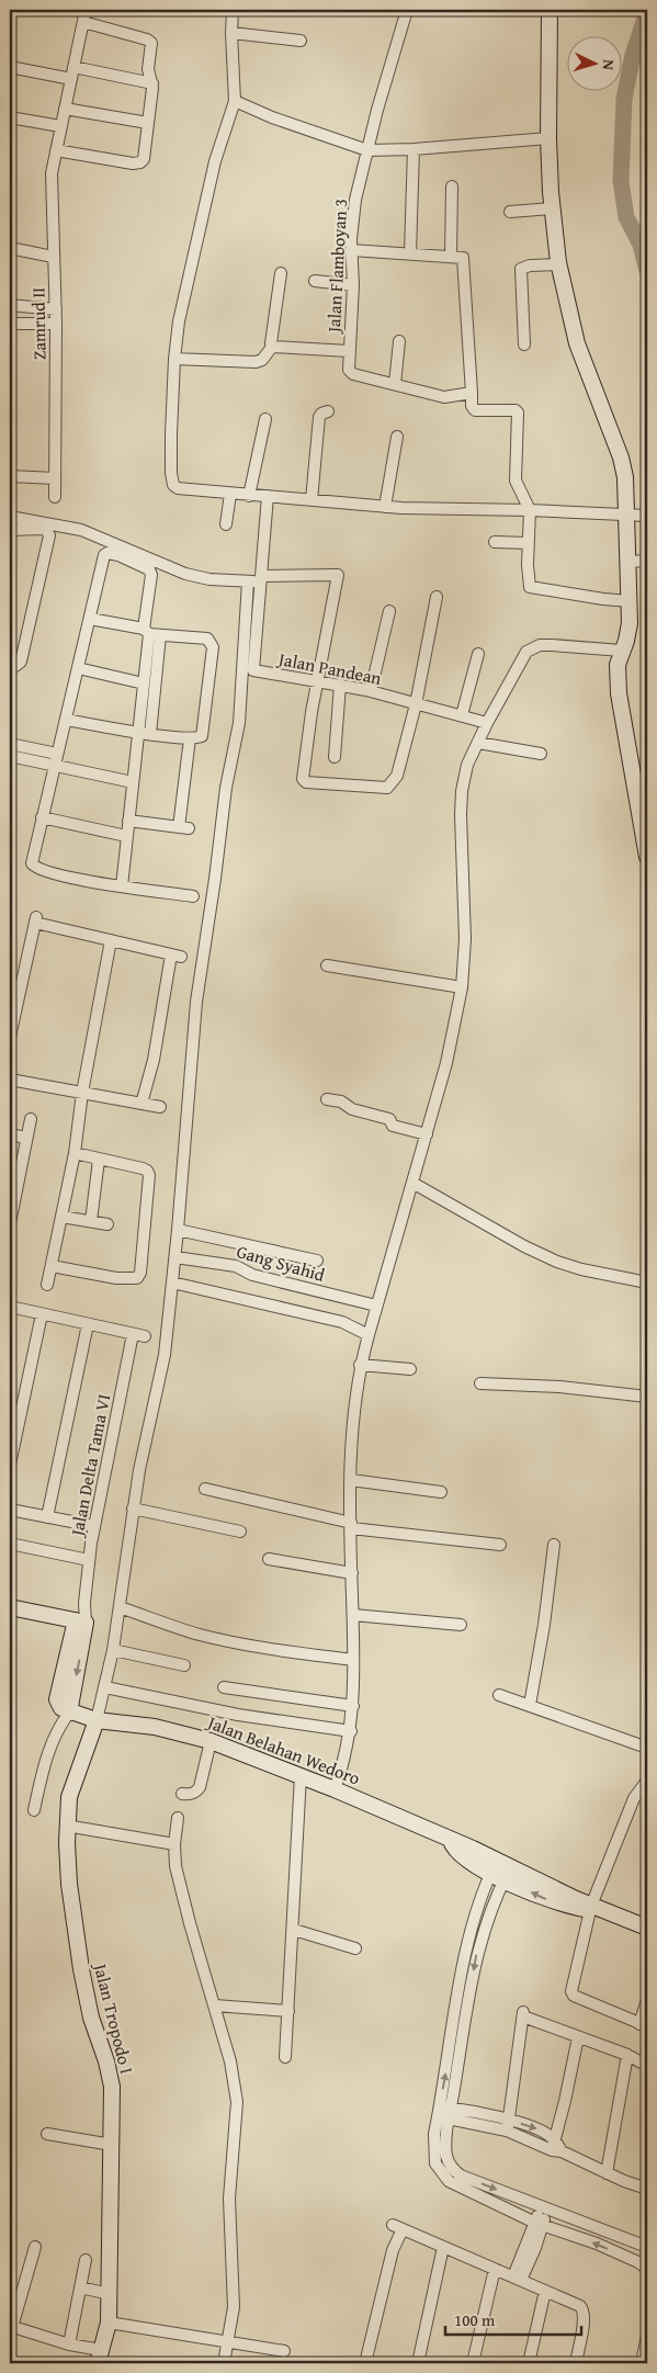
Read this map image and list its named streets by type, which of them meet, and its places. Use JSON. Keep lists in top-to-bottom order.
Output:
{
  "streets": {
    "street": [
      "Jalan Flamboyan 3",
      "Zamrud II",
      "Jalan Pandean",
      "Gang Syahid",
      "Jalan Delta Tama VI",
      "Jalan Belahan Wedoro",
      "Jalan Tropodo I"
    ]
  },
  "crossings": [
    ["Jalan Belahan Wedoro", "Jalan Tropodo I"]
  ],
  "scale_bar": "100 m",
  "north": "right"
}
